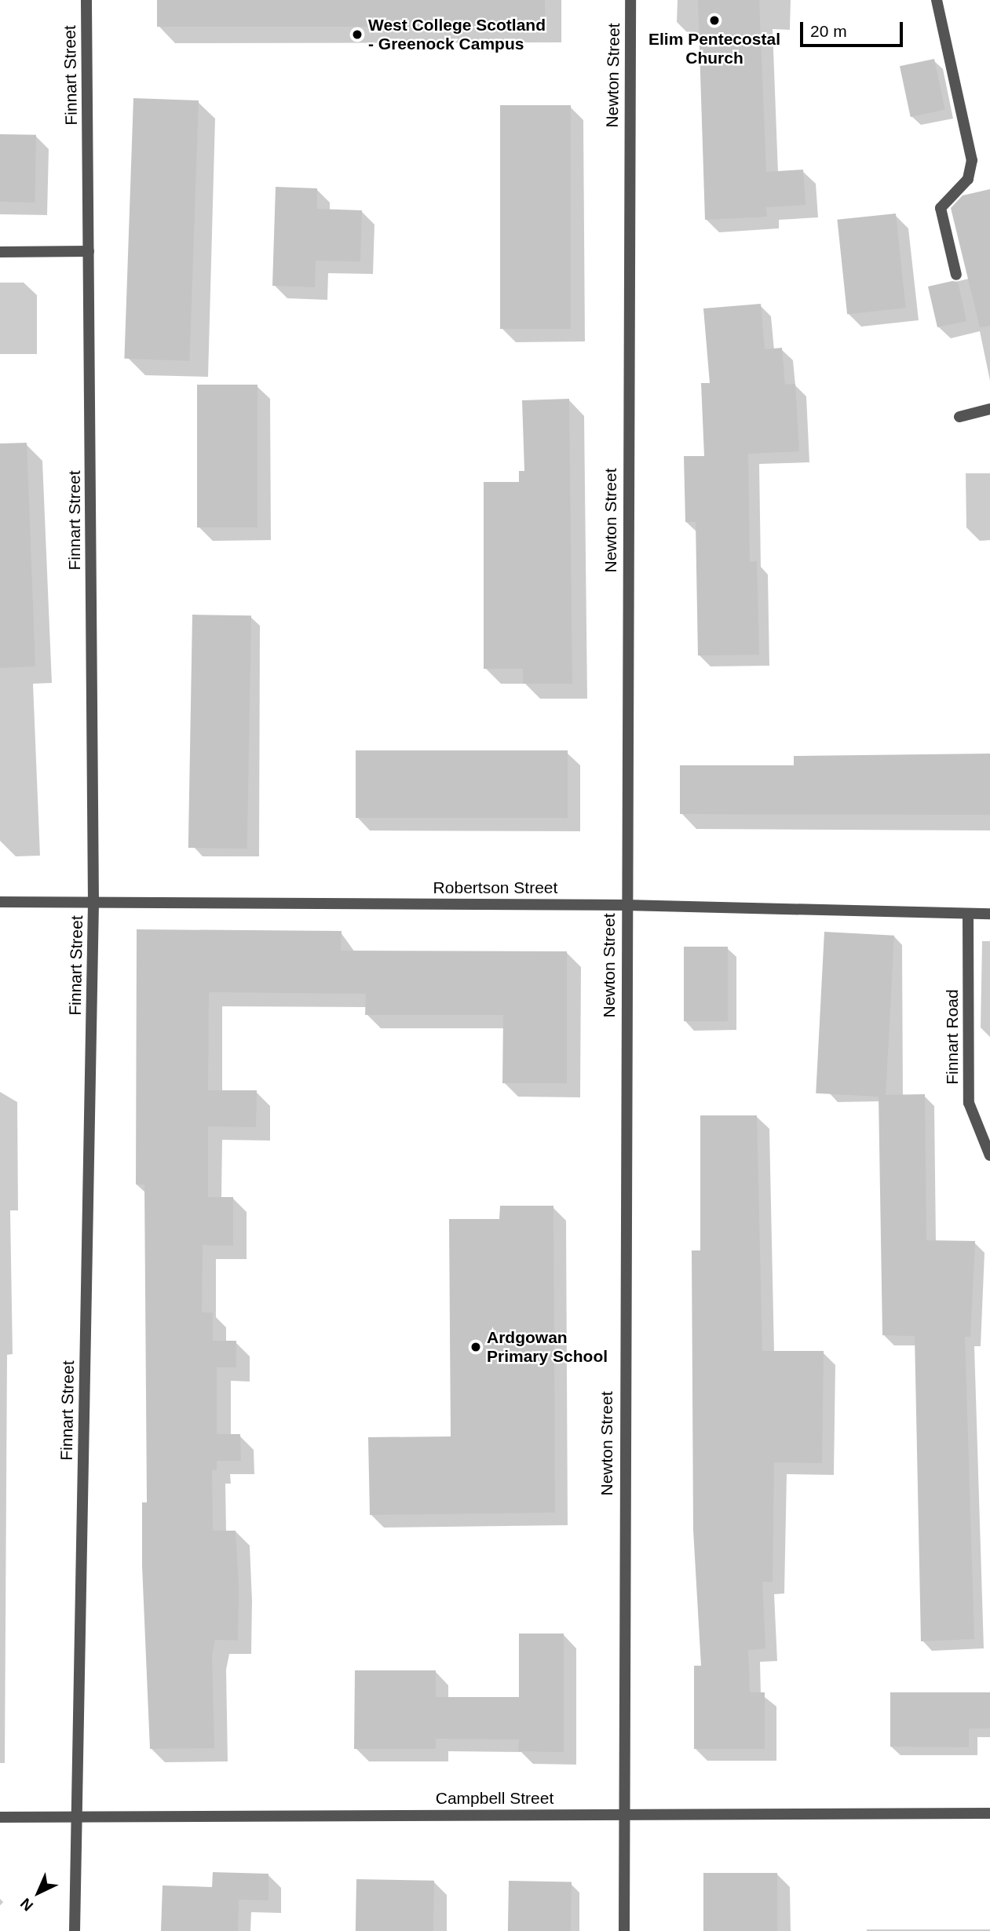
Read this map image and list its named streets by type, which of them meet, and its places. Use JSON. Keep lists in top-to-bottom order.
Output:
{
  "streets": {
    "street": [
      "Finnart Street",
      "Newton Street",
      "Robertson Street",
      "Finnart Road",
      "Campbell Street"
    ]
  },
  "crossings": [
    ["Finnart Street", "Robertson Street"],
    ["Finnart Street", "Campbell Street"],
    ["Newton Street", "Robertson Street"],
    ["Newton Street", "Campbell Street"],
    ["Robertson Street", "Finnart Road"]
  ],
  "places": ["Elim Pentecostal Church", "West College Scotland - Greenock Campus", "Ardgowan Primary School"],
  "scale_bar": "20 m",
  "north": "bottom left"
}
